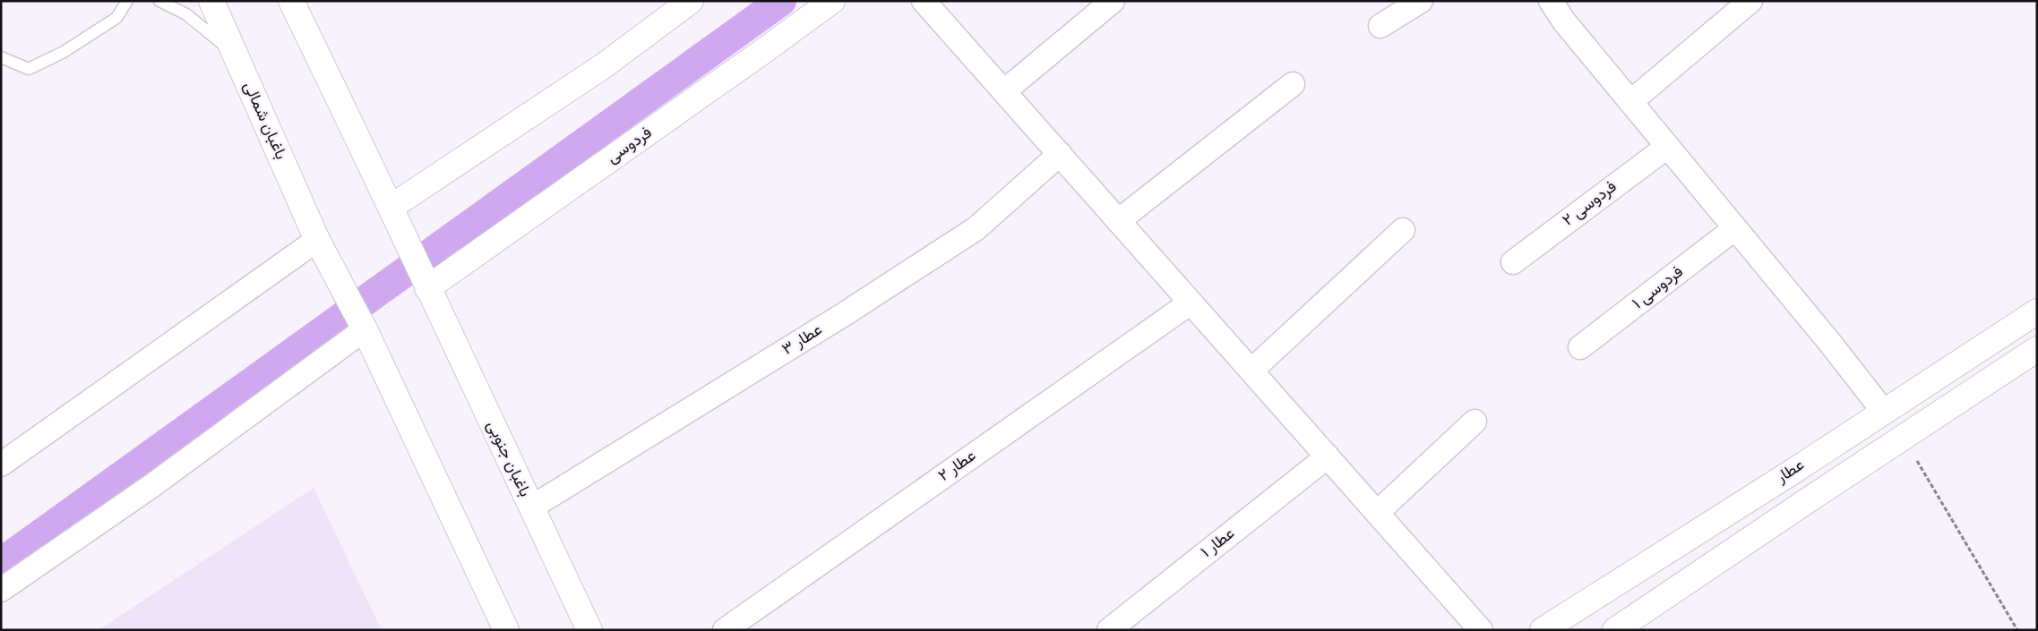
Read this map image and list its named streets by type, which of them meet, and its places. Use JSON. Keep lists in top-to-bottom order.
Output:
{
  "streets": {
    "street": [
      "باغبان شمالی",
      "فردوسی",
      "فردوسی ۲",
      "فردوسی ۱",
      "عطار ۳",
      "باغبان جنوبی",
      "عطار ۲",
      "عطار",
      "عطار ۱"
    ]
  },
  "crossings": [
    ["فردوسی", "باغبان جنوبی"],
    ["عطار ۳", "باغبان جنوبی"]
  ]
}
